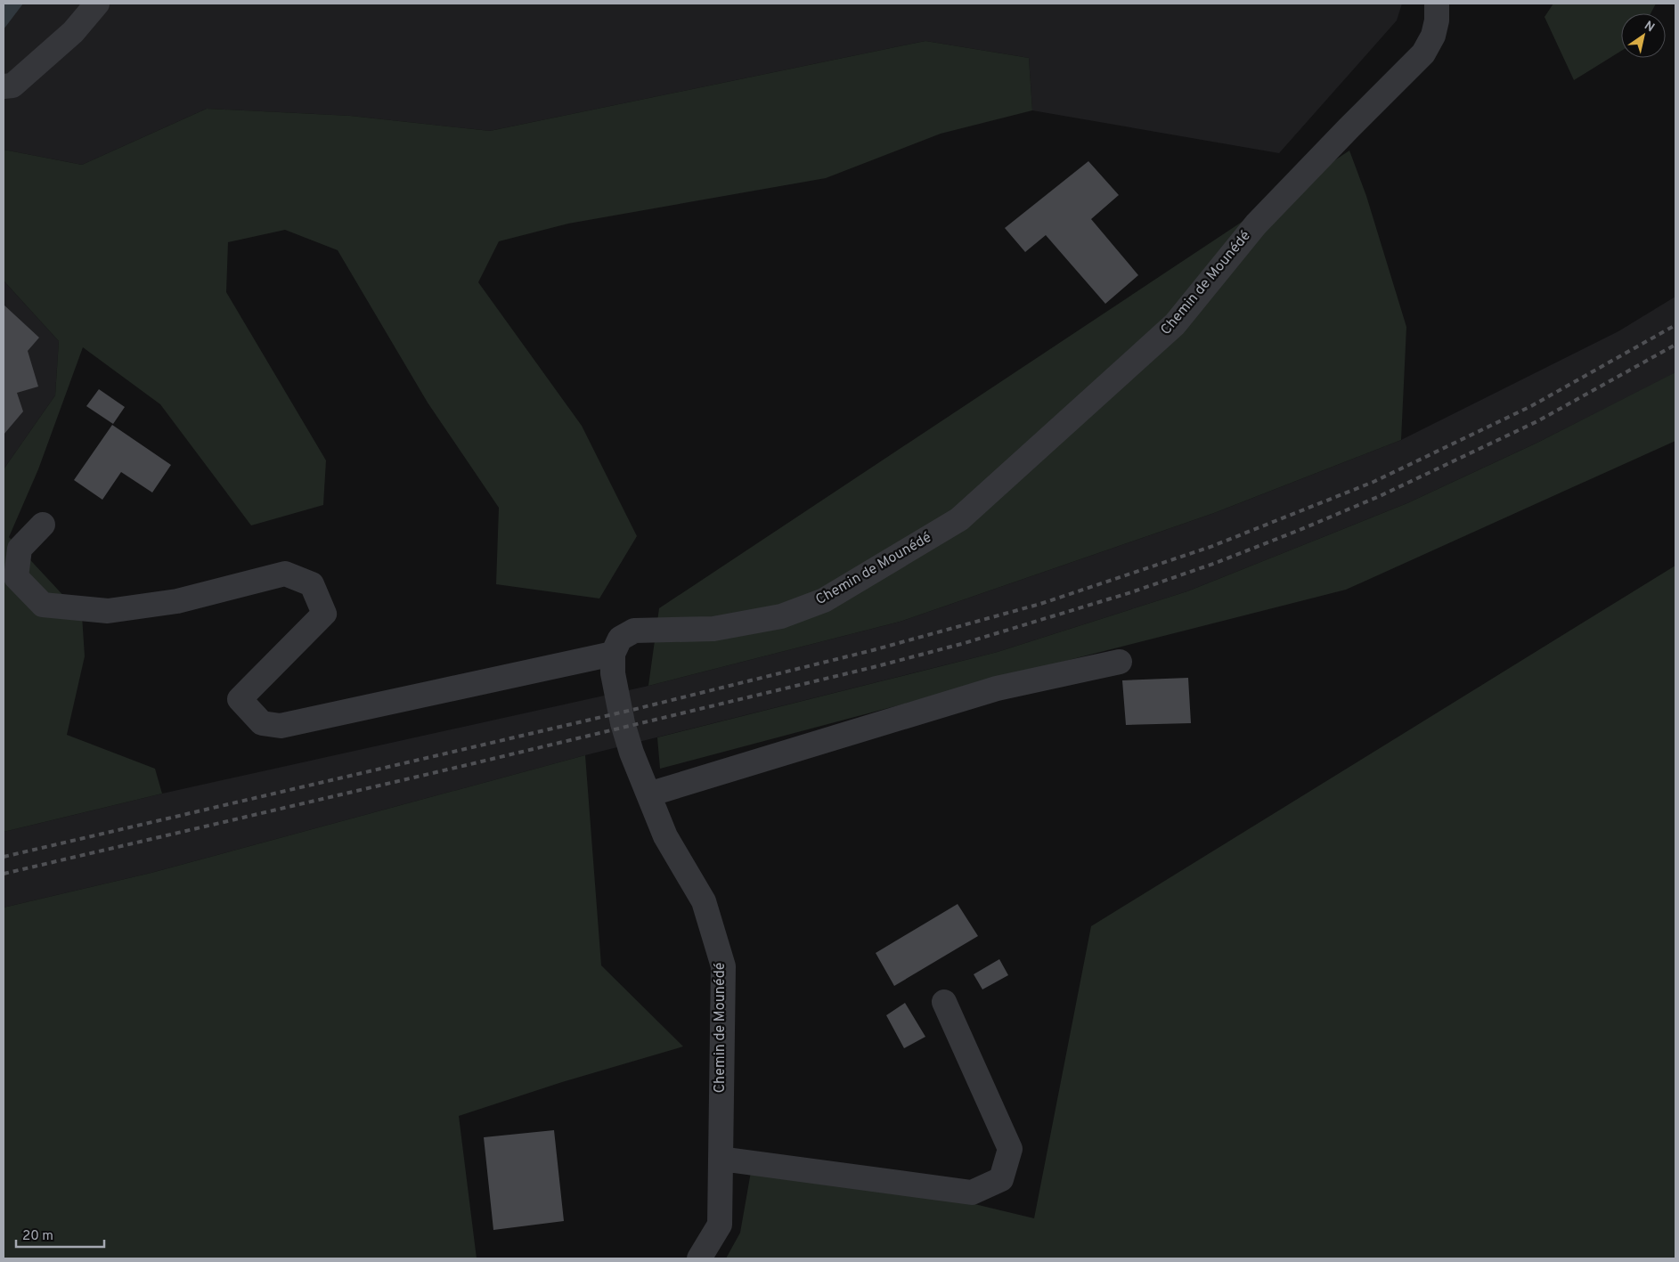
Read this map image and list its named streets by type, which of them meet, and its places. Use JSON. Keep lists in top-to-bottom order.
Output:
{
  "streets": {
    "street": ["Chemin de Mounédé"]
  },
  "scale_bar": "20 m",
  "north": "top right"
}
